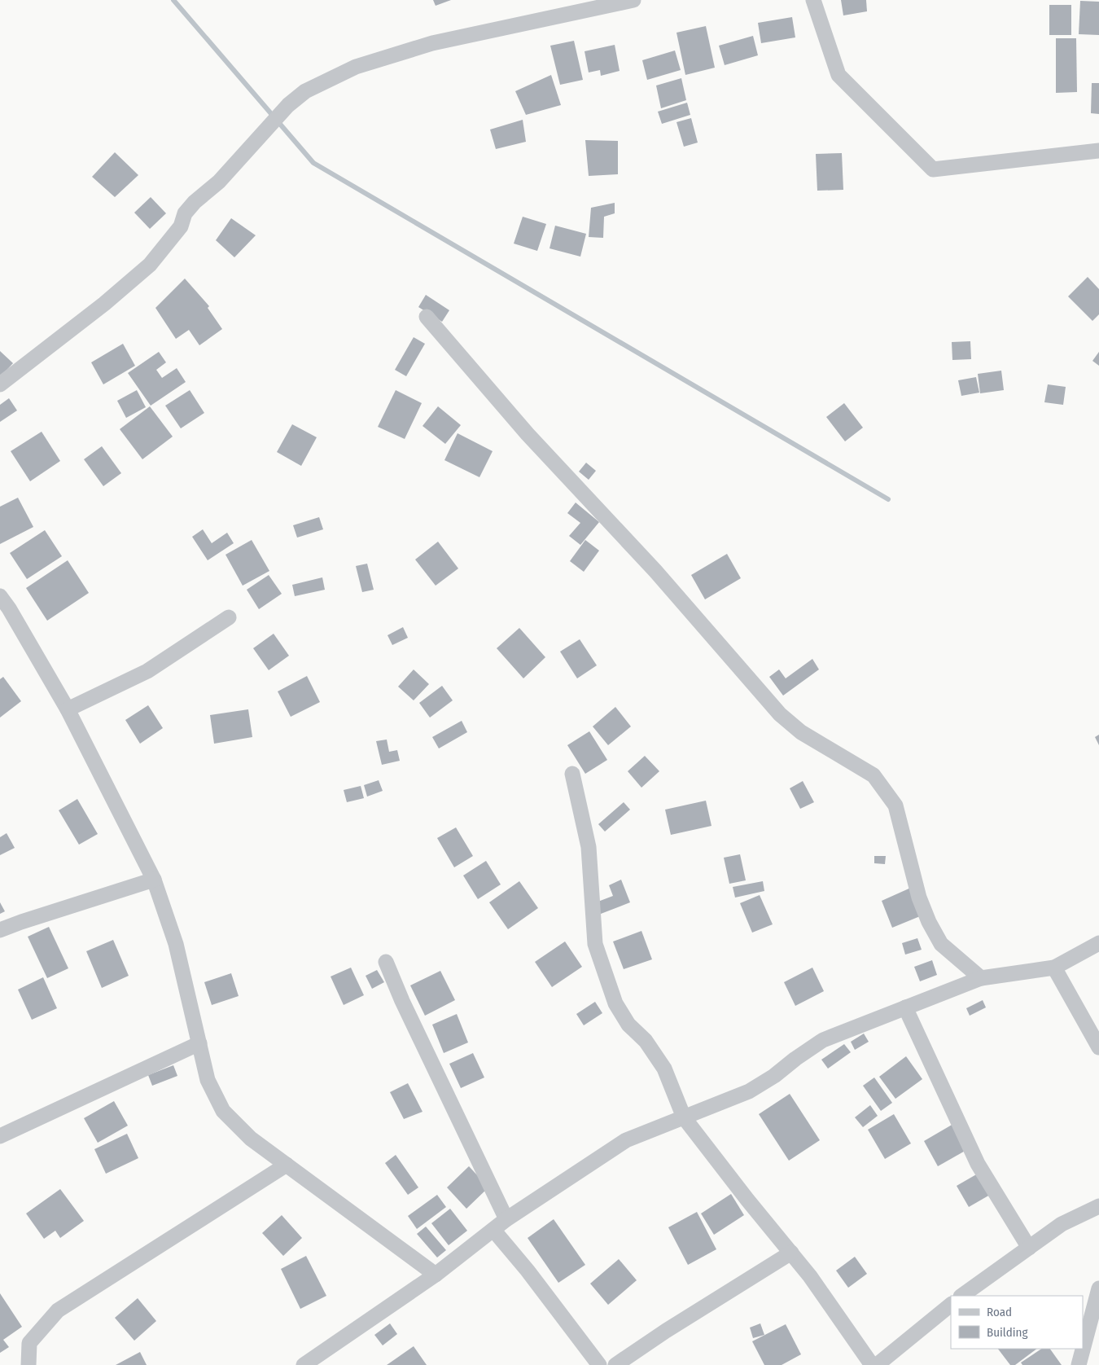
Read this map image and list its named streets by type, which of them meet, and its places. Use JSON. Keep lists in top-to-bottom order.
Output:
{
  "legend": ["Road", "Building"]
}
